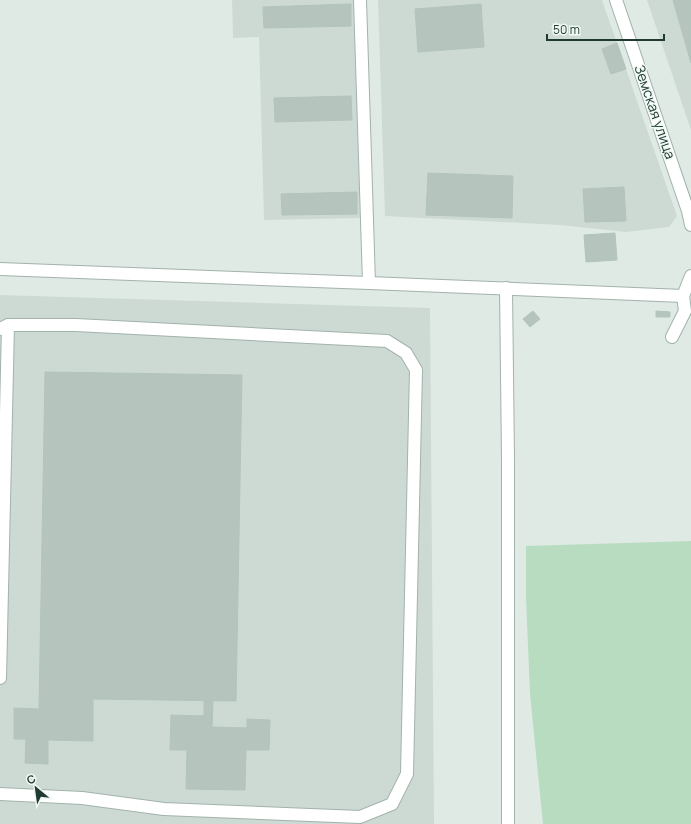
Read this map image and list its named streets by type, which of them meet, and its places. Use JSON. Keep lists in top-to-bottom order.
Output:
{
  "streets": {
    "street": ["Земская улица"]
  },
  "scale_bar": "50 m",
  "north": "top left"
}
